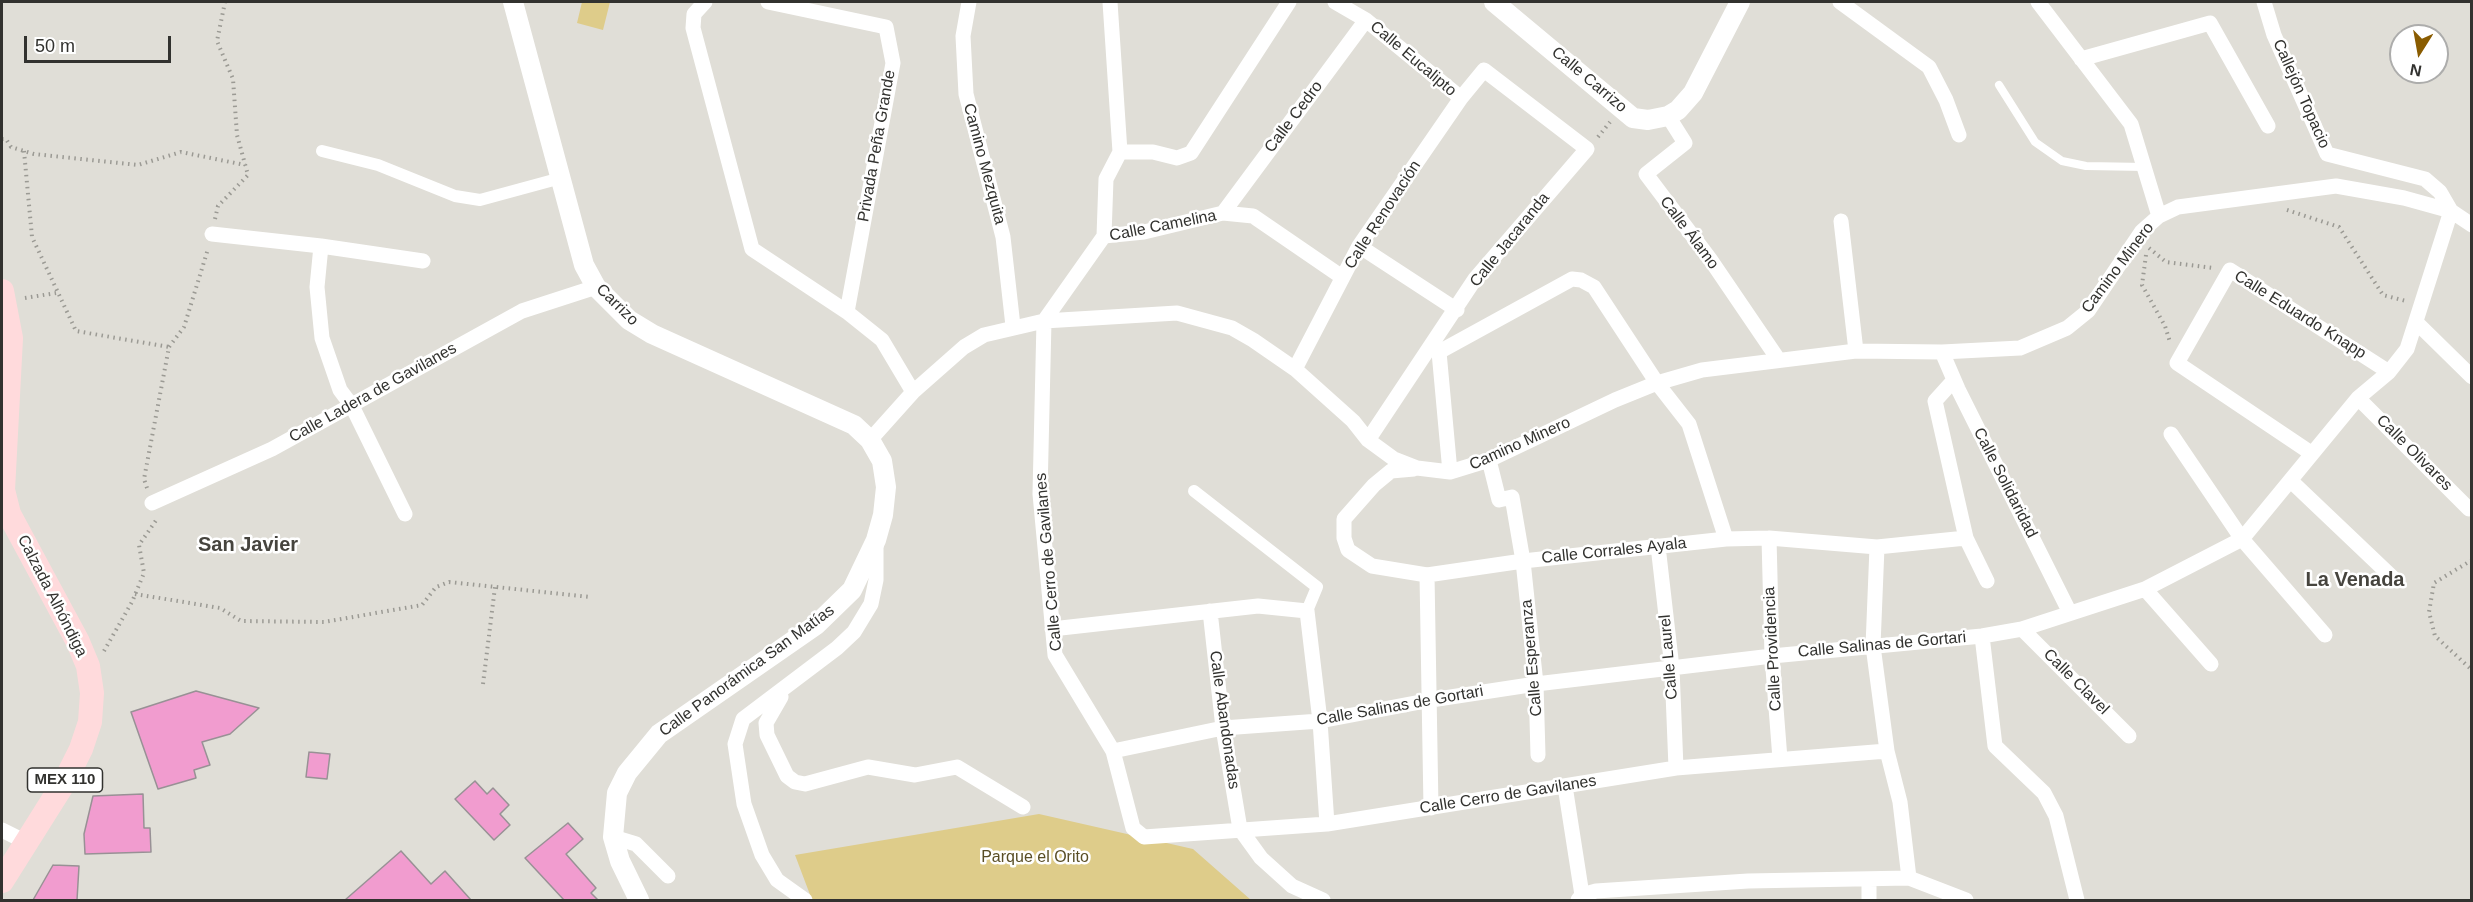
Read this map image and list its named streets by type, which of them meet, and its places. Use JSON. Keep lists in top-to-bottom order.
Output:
{
  "streets": {
    "main road": ["Calzada Alhóndiga", "MEX 110"],
    "street": [
      "Calle Eucalipto",
      "Calle Carrizo",
      "Callejón Topacio",
      "Calle Cedro",
      "Privada Peña Grande",
      "Camino Mezquita",
      "Calle Renovación",
      "Calle Camelina",
      "Calle Álamo",
      "Calle Jacaranda",
      "Camino Minero",
      "Carrizo",
      "Calle Eduardo Knapp",
      "Calle Ladera de Gavilanes",
      "Calle Olivares",
      "Calle Solidaridad",
      "Calle Corrales Ayala",
      "Calle Cerro de Gavilanes",
      "Calle Salinas de Gortari",
      "Calle Providencia",
      "Calle Laurel",
      "Calle Esperanza",
      "Calle Panorámica San Matías",
      "Calle Clavel",
      "Calle Abandonadas"
    ]
  },
  "crossings": [
    ["Calle Eucalipto", "Calle Cedro"],
    ["Calle Eucalipto", "Calle Renovación"],
    ["Calle Carrizo", "Calle Álamo"],
    ["Callejón Topacio", "Camino Minero"],
    ["Callejón Topacio", "Calle Salinas de Gortari"],
    ["Calle Cedro", "Calle Camelina"],
    ["Camino Mezquita", "Camino Minero"],
    ["Calle Renovación", "Calle Camelina"],
    ["Calle Renovación", "Calle Jacaranda"],
    ["Calle Renovación", "Camino Minero"],
    ["Calle Camelina", "Camino Minero"],
    ["Calle Camelina", "Calle Cerro de Gavilanes"],
    ["Calle Álamo", "Camino Minero"],
    ["Calle Jacaranda", "Camino Minero"],
    ["Camino Minero", "Carrizo"],
    ["Camino Minero", "Calle Solidaridad"],
    ["Camino Minero", "Calle Corrales Ayala"],
    ["Camino Minero", "Calle Cerro de Gavilanes"],
    ["Camino Minero", "Calle Salinas de Gortari"],
    ["Camino Minero", "Calle Esperanza"],
    ["Camino Minero", "Calle Panorámica San Matías"],
    ["Carrizo", "Calle Ladera de Gavilanes"],
    ["Carrizo", "Calle Panorámica San Matías"],
    ["Calle Eduardo Knapp", "Calle Salinas de Gortari"],
    ["Calle Olivares", "Calle Salinas de Gortari"],
    ["Calle Solidaridad", "Calle Salinas de Gortari"],
    ["Calle Corrales Ayala", "Calle Providencia"],
    ["Calle Corrales Ayala", "Calle Laurel"],
    ["Calle Corrales Ayala", "Calle Esperanza"],
    ["Calle Cerro de Gavilanes", "Calle Salinas de Gortari"],
    ["Calle Cerro de Gavilanes", "Calle Providencia"],
    ["Calle Cerro de Gavilanes", "Calle Laurel"],
    ["Calle Cerro de Gavilanes", "Calle Abandonadas"],
    ["Calle Salinas de Gortari", "Calle Providencia"],
    ["Calle Salinas de Gortari", "Calle Laurel"],
    ["Calle Salinas de Gortari", "Calle Esperanza"],
    ["Calle Salinas de Gortari", "Calle Clavel"],
    ["Calle Salinas de Gortari", "Calle Abandonadas"]
  ],
  "districts": ["San Javier", "La Venada"],
  "parks": ["Parque el Orito"],
  "scale_bar": "50 m",
  "north": "bottom"
}
